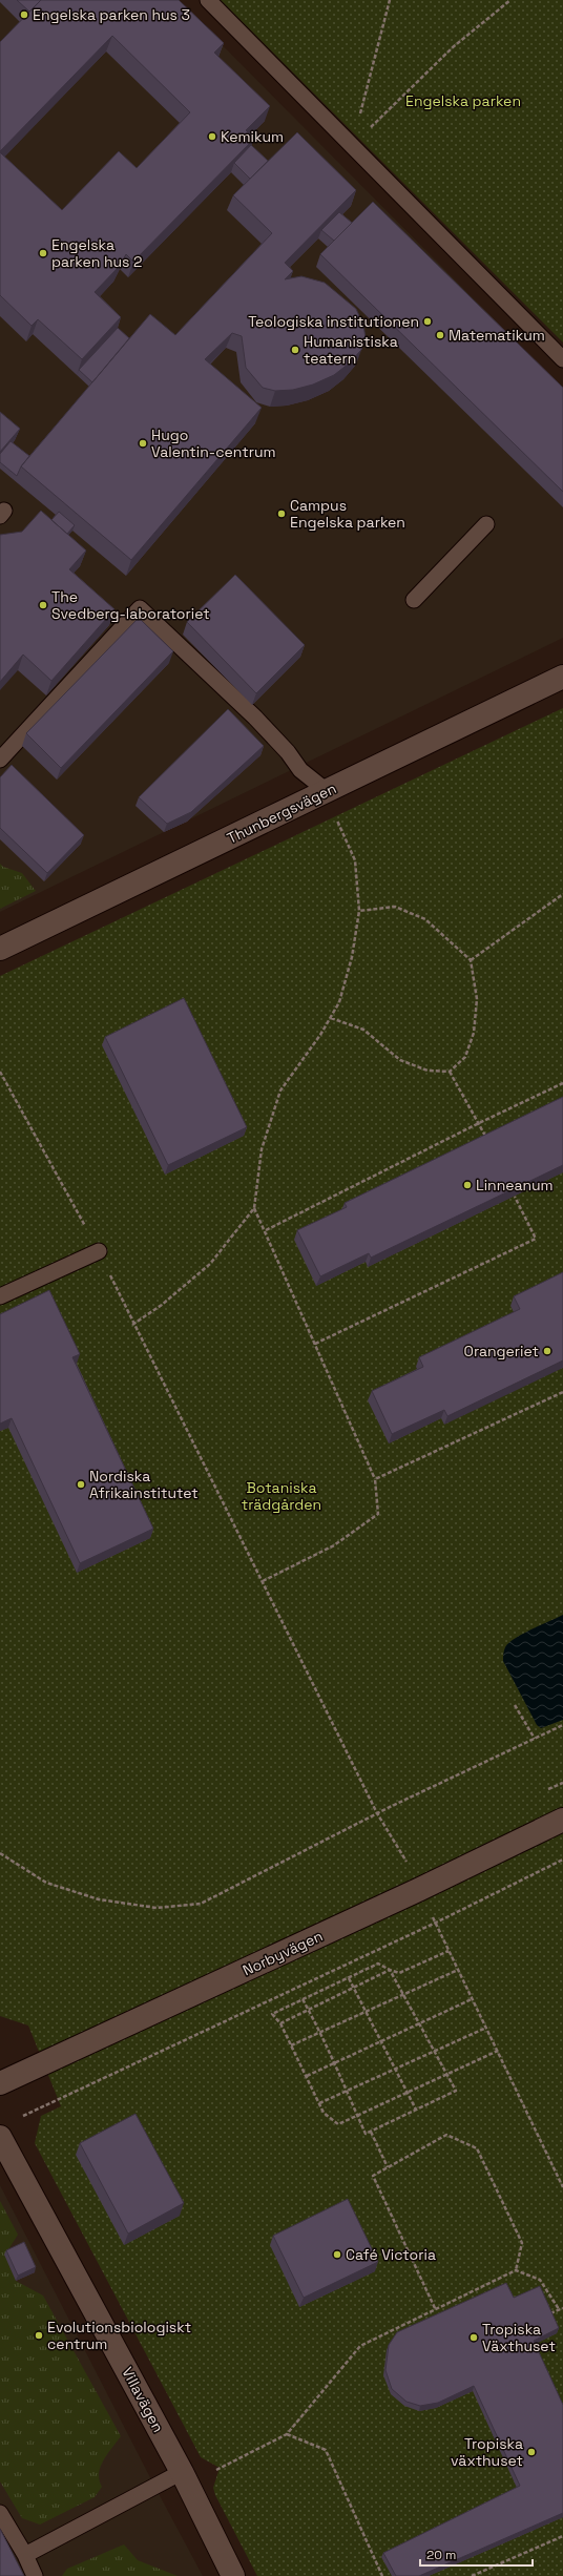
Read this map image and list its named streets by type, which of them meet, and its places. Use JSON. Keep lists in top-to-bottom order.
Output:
{
  "streets": {
    "street": ["Thunbergsvägen", "Norbyvägen", "Villavägen"]
  },
  "parks": ["Engelska parken", "Botaniska trädgården"],
  "places": [
    "Engelska parken hus 3",
    "Kemikum",
    "Engelska parken hus 2",
    "Teologiska institutionen",
    "Matematikum",
    "Humanistiska teatern",
    "Hugo Valentin-centrum",
    "Campus Engelska parken",
    "The Svedberg-laboratoriet",
    "Linneanum",
    "Orangeriet",
    "Nordiska Afrikainstitutet",
    "Café Victoria",
    "Evolutionsbiologiskt centrum",
    "Tropiska Växthuset",
    "Tropiska växthuset"
  ],
  "scale_bar": "20 m"
}
